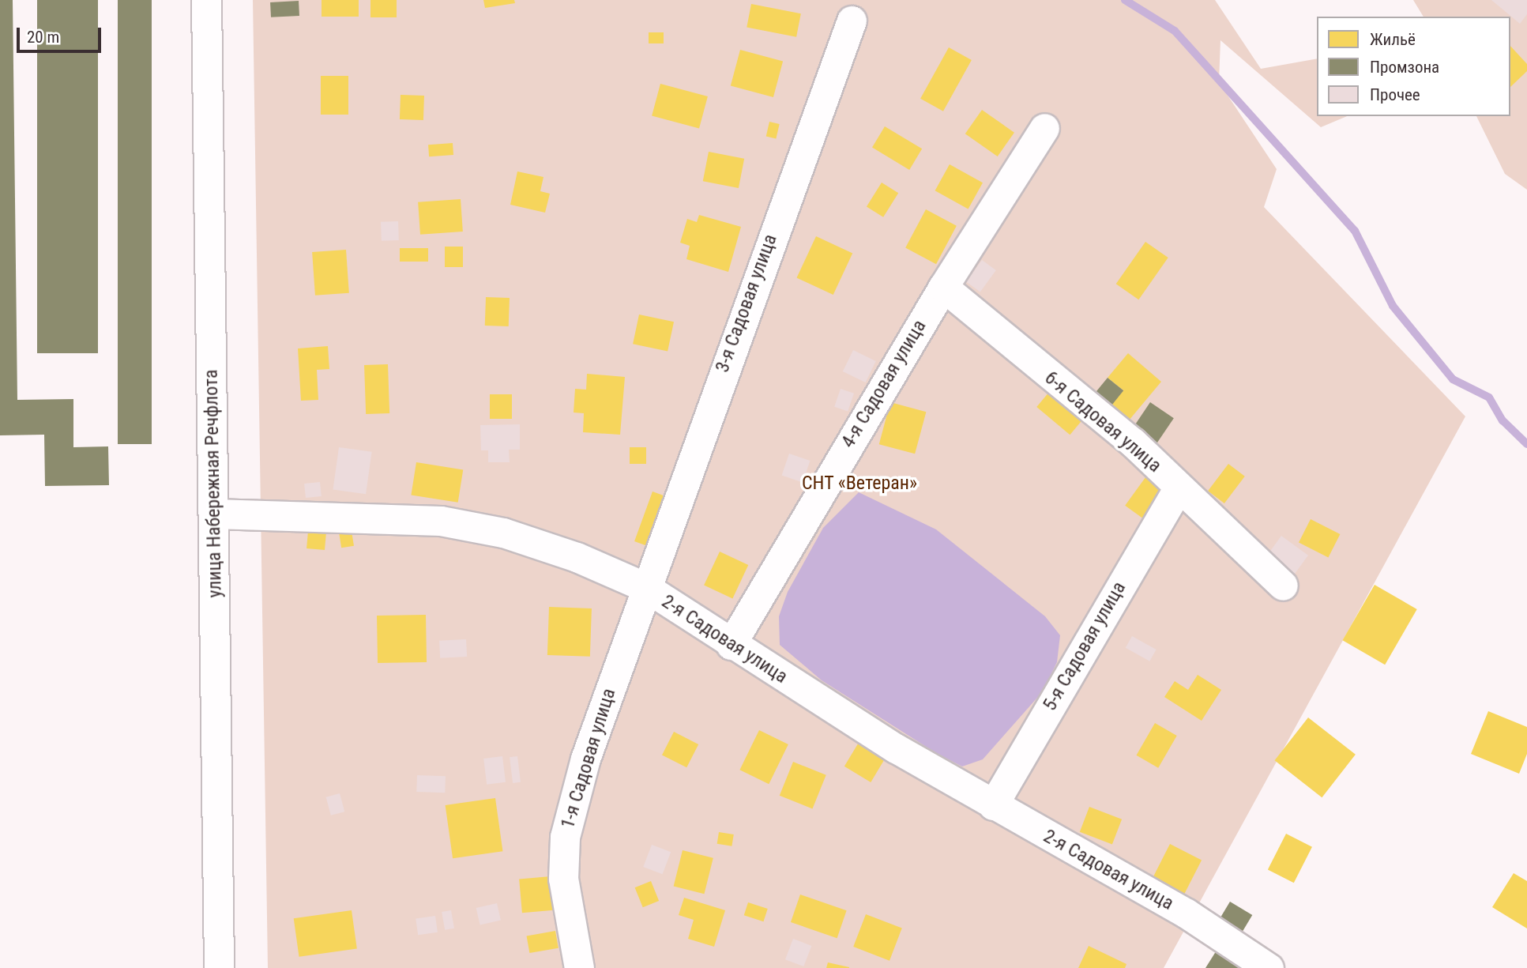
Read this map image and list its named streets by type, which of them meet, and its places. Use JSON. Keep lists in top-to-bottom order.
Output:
{
  "streets": {
    "street": [
      "3-я Садовая улица",
      "4-я Садовая улица",
      "6-я Садовая улица",
      "улица Набережная Речфлота",
      "2-я Садовая улица",
      "5-я Садовая улица",
      "1-я Садовая улица"
    ]
  },
  "crossings": [
    ["3-я Садовая улица", "2-я Садовая улица"],
    ["3-я Садовая улица", "1-я Садовая улица"],
    ["4-я Садовая улица", "6-я Садовая улица"],
    ["4-я Садовая улица", "2-я Садовая улица"],
    ["6-я Садовая улица", "5-я Садовая улица"],
    ["улица Набережная Речфлота", "2-я Садовая улица"],
    ["2-я Садовая улица", "5-я Садовая улица"],
    ["2-я Садовая улица", "1-я Садовая улица"]
  ],
  "parks": ["СНТ «Ветеран»"],
  "legend": ["Жильё", "Промзона", "Прочее"],
  "scale_bar": "20 m"
}
